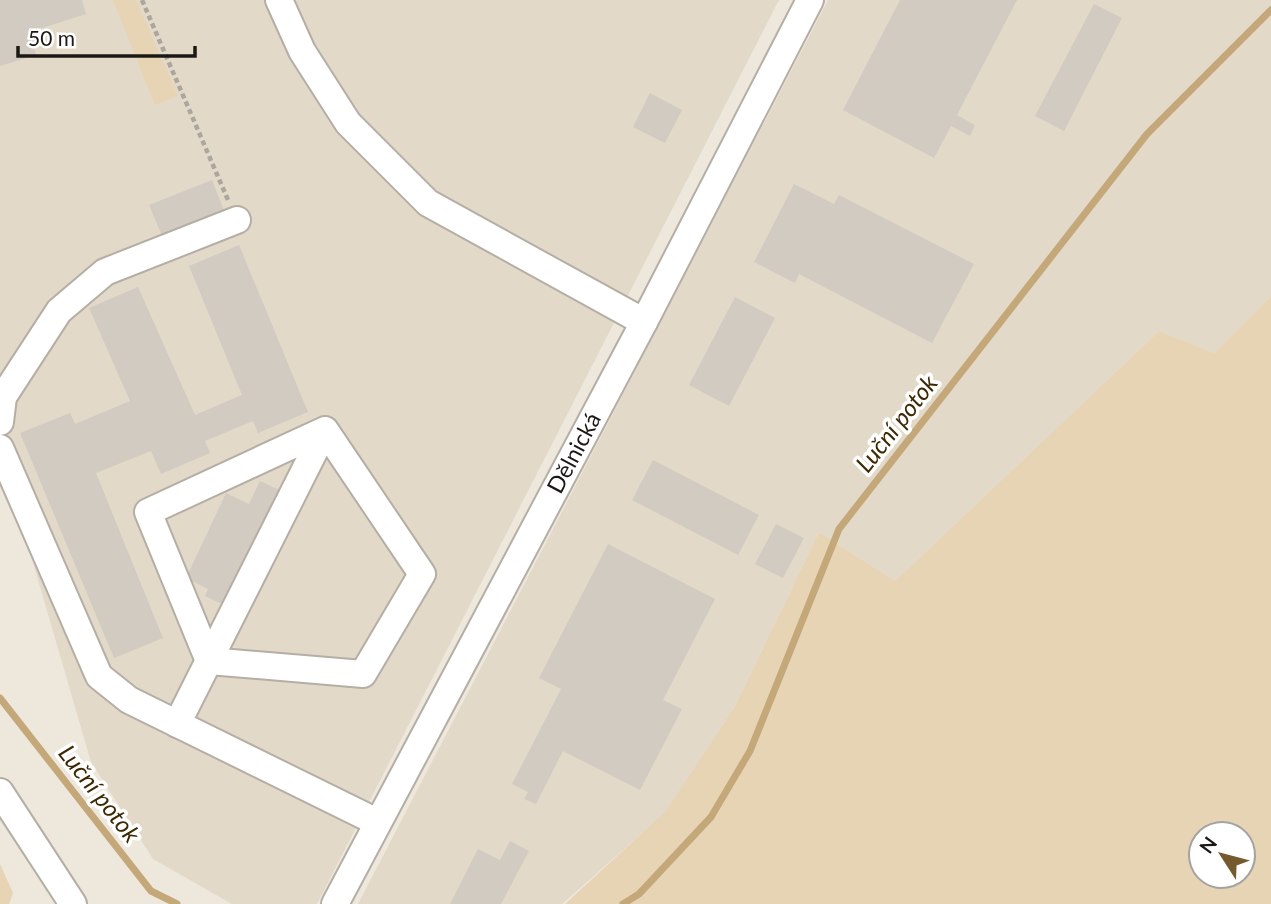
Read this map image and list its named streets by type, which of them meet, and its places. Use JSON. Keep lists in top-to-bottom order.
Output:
{
  "streets": {
    "street": ["Dělnická"]
  },
  "water": ["Luční potok"],
  "scale_bar": "50 m",
  "north": "top left"
}
